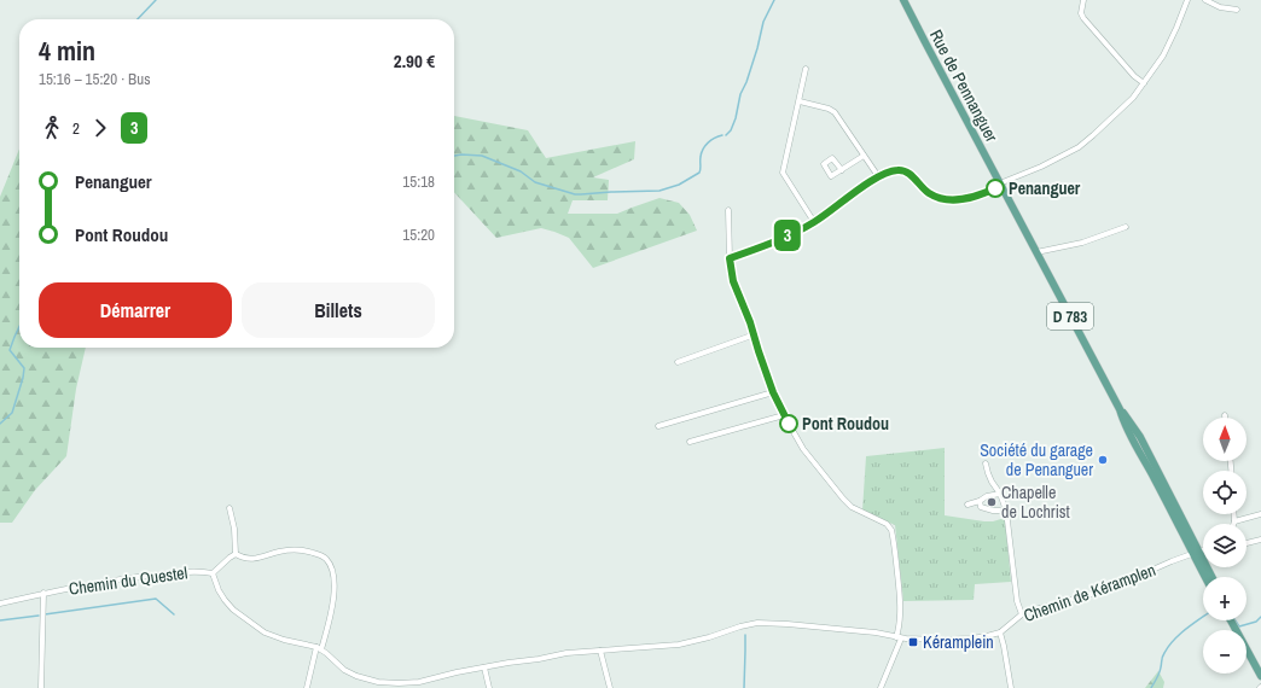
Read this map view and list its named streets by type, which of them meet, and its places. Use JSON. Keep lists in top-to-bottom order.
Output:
{
  "streets": {
    "main road": ["Rue de Pennanguer", "D 783"],
    "street": ["Chemin du Questel", "Chemin de Kéramplen"]
  },
  "crossings": [
    ["Rue de Pennanguer", "D 783"],
    ["D 783", "Chemin de Kéramplen"],
    ["Chemin du Questel", "Chemin de Kéramplen"]
  ],
  "places": {
    "other": [
      "Penanguer",
      "Pont Roudou",
      "Société du garage de Penanguer",
      "Chapelle de Lochrist"
    ],
    "transit": ["Kéramplein"]
  },
  "lines": ["bus line 3"],
  "north": "top",
  "page": {
    "on_map": "3",
    "heading": ["4 min", "15:16 – 15:20 · Bus", "2.90 €"],
    "legs": ["2", "3"],
    "list": [
      {
        "name": "Penanguer",
        "value": "15:18"
      },
      {
        "name": "Pont Roudou",
        "value": "15:20"
      }
    ],
    "buttons": ["Démarrer", "Billets"],
    "map_buttons": ["+", "−"]
  }
}
